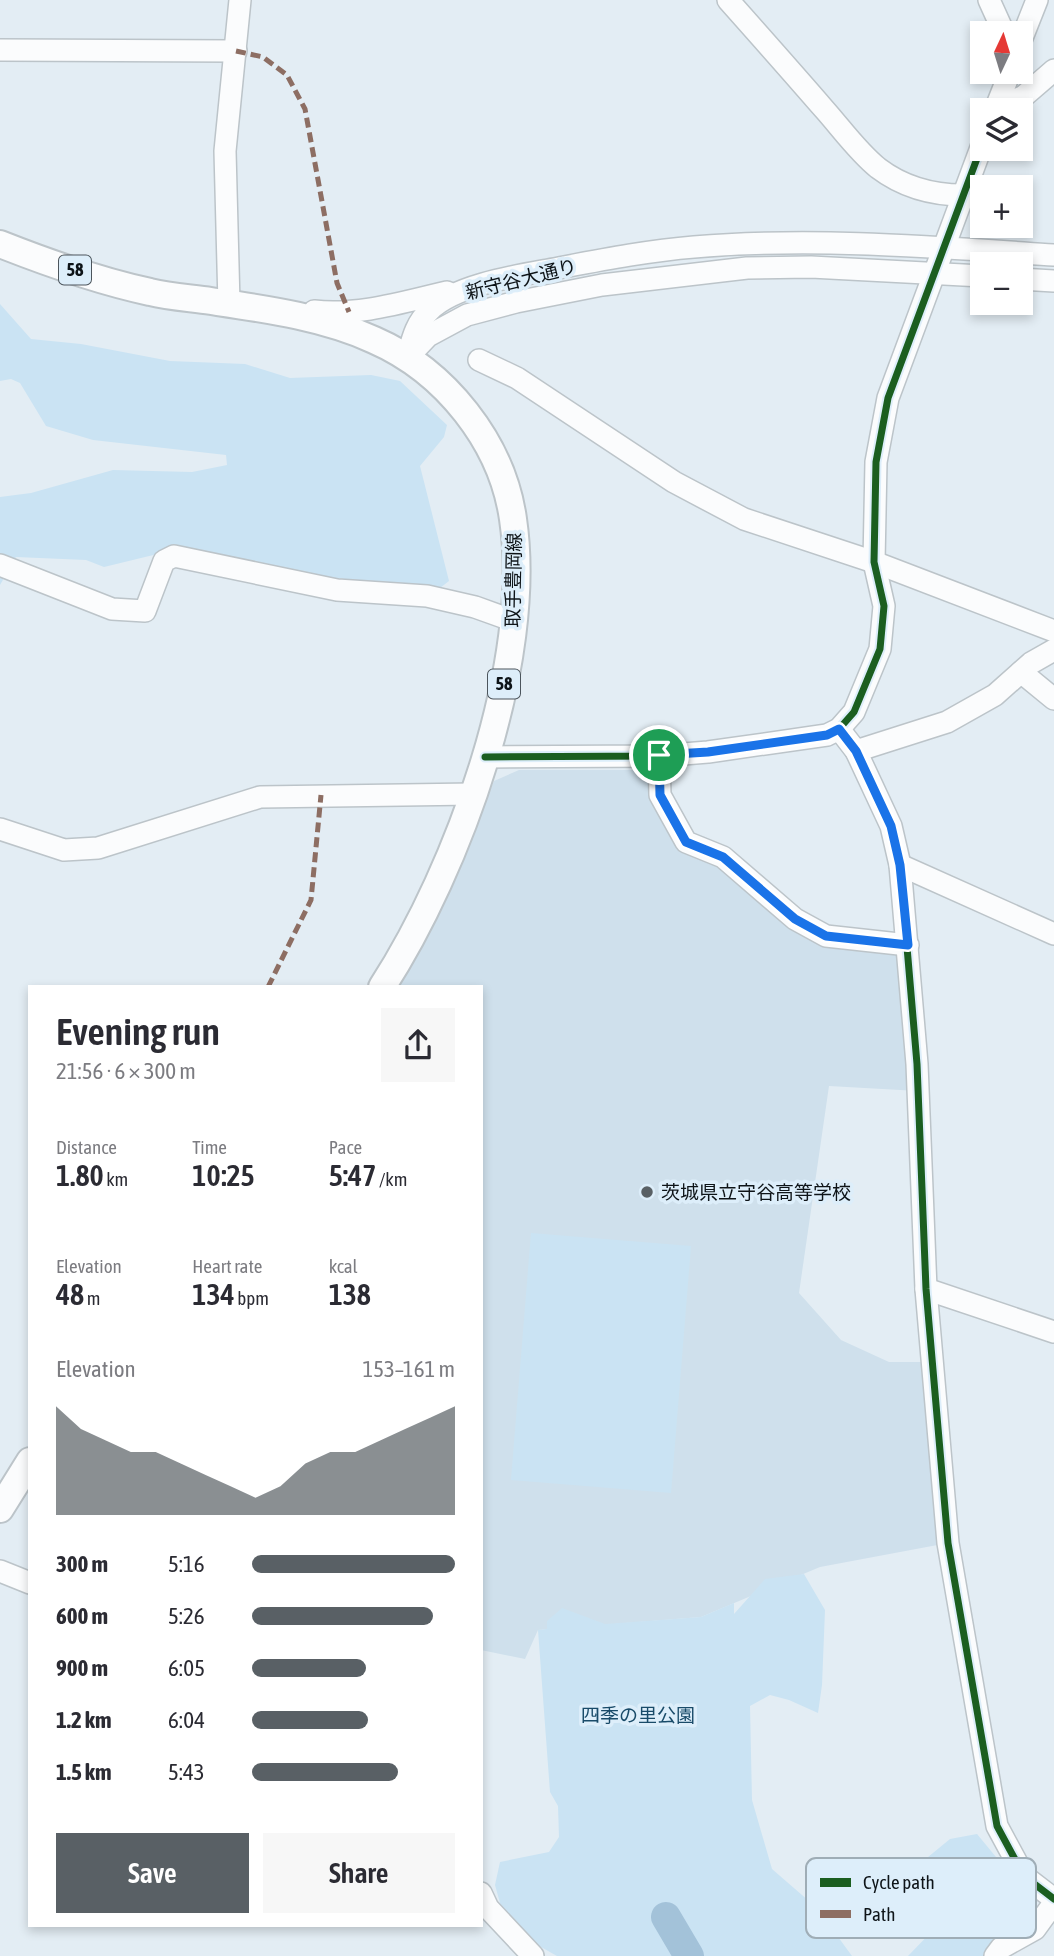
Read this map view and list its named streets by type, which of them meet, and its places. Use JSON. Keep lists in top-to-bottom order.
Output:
{
  "streets": {
    "main road": ["58", "取手豊岡線"],
    "street": ["新守谷大通り"]
  },
  "crossings": [
    ["新守谷大通り", "取手豊岡線"]
  ],
  "parks": ["四季の里公園"],
  "places": ["茨城県立守谷高等学校"],
  "legend": ["Cycle path", "Path"],
  "north": "top",
  "page": {
    "map_buttons": ["+", "−"],
    "heading": ["Evening run", "21:56 · 6 × 300 m"],
    "stats": [
      ["Distance", "1.80 km"],
      ["Time", "10:25"],
      ["Pace", "5:47 /km"],
      ["Elevation", "48 m"],
      ["Heart rate", "134 bpm"],
      ["kcal", "138"]
    ],
    "chart": ["Elevation", "153–161 m"],
    "list": [
      {
        "name": "300 m",
        "note": "5:16"
      },
      {
        "name": "600 m",
        "note": "5:26"
      },
      {
        "name": "900 m",
        "note": "6:05"
      },
      {
        "name": "1.2 km",
        "note": "6:04"
      },
      {
        "name": "1.5 km",
        "note": "5:43"
      }
    ],
    "buttons": ["Save", "Share"]
  }
}
